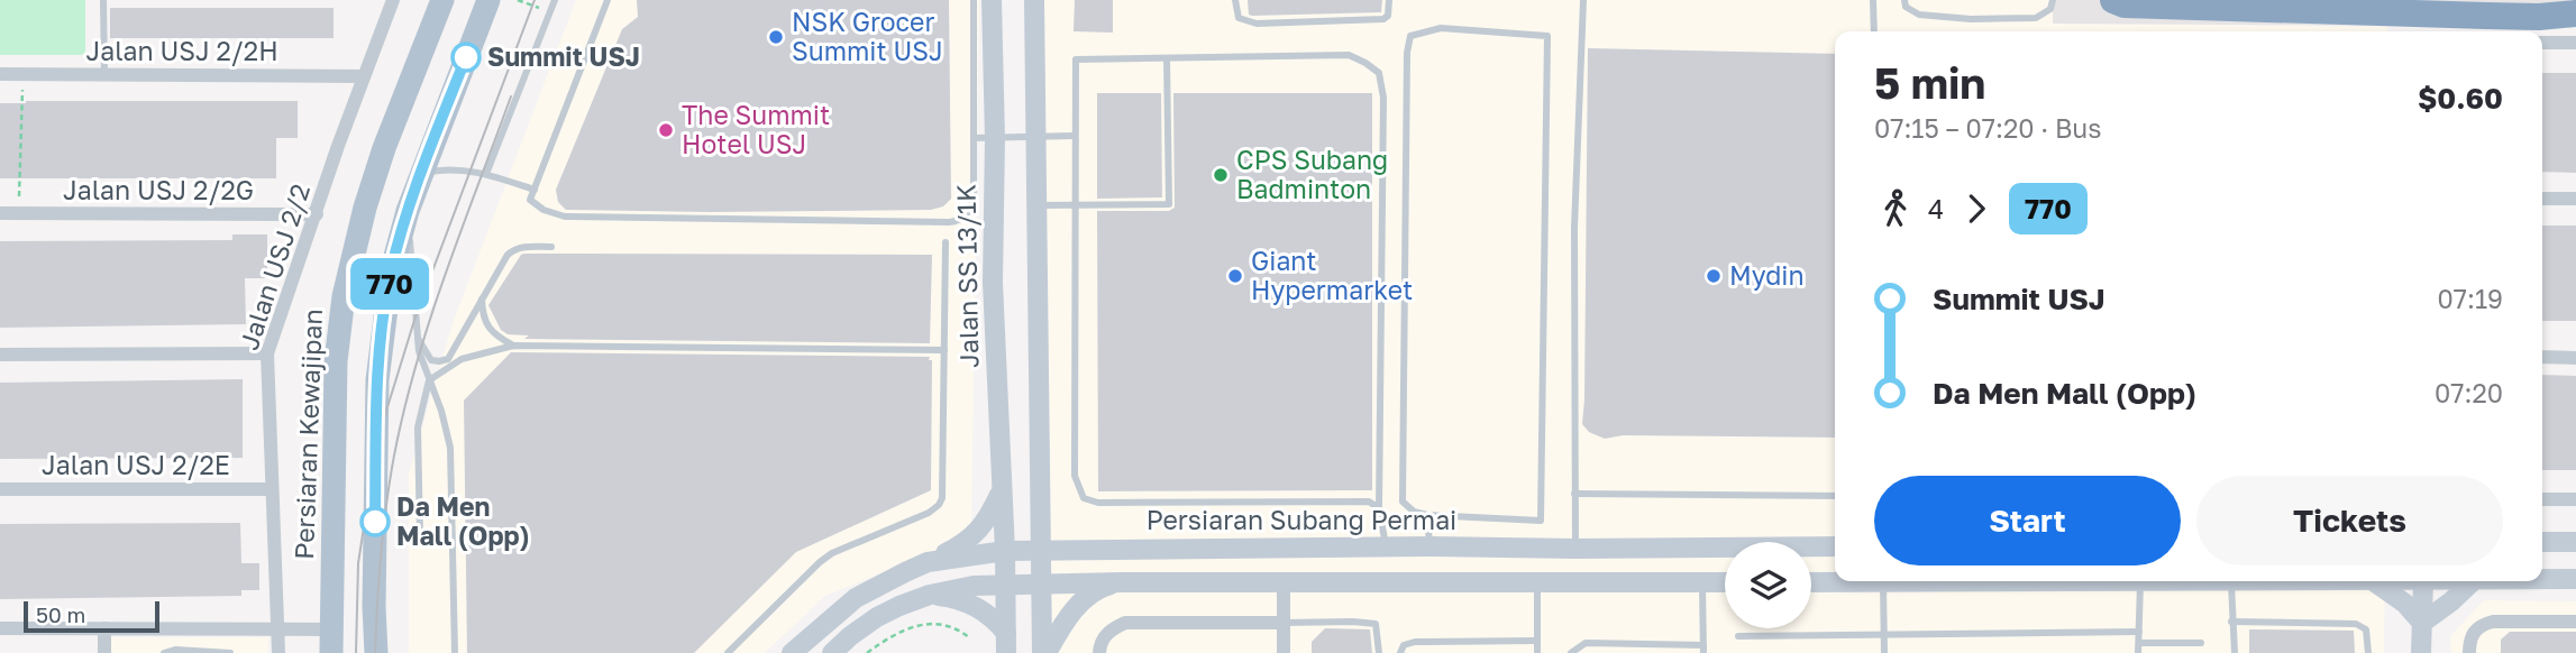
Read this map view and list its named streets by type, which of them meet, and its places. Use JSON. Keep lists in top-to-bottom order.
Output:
{
  "streets": {
    "main road": ["Jalan SS 13/1K", "Persiaran Kewajipan", "Persiaran Subang Permai"],
    "street": [
      "Jalan USJ 2/2H",
      "Jalan USJ 2/2G",
      "Jalan USJ 2/2",
      "Jalan USJ 2/2E"
    ]
  },
  "crossings": [
    ["Jalan USJ 2/2H", "Jalan USJ 2/2"],
    ["Jalan USJ 2/2G", "Jalan USJ 2/2"],
    ["Jalan USJ 2/2", "Jalan USJ 2/2E"],
    ["Jalan SS 13/1K", "Persiaran Subang Permai"]
  ],
  "places": [
    "NSK Grocer Summit USJ",
    "Summit USJ",
    "The Summit Hotel USJ",
    "CPS Subang Badminton",
    "Giant Hypermarket",
    "Mydin",
    "Da Men Mall (Opp)"
  ],
  "lines": ["bus line 770"],
  "scale_bar": "50 m",
  "page": {
    "on_map": "770",
    "heading": ["5 min", "07:15 – 07:20 · Bus", "$0.60"],
    "legs": ["4", "770"],
    "list": [
      {
        "name": "Summit USJ",
        "value": "07:19"
      },
      {
        "name": "Da Men Mall (Opp)",
        "value": "07:20"
      }
    ],
    "buttons": ["Start", "Tickets"],
    "scale": "50 m"
  }
}
